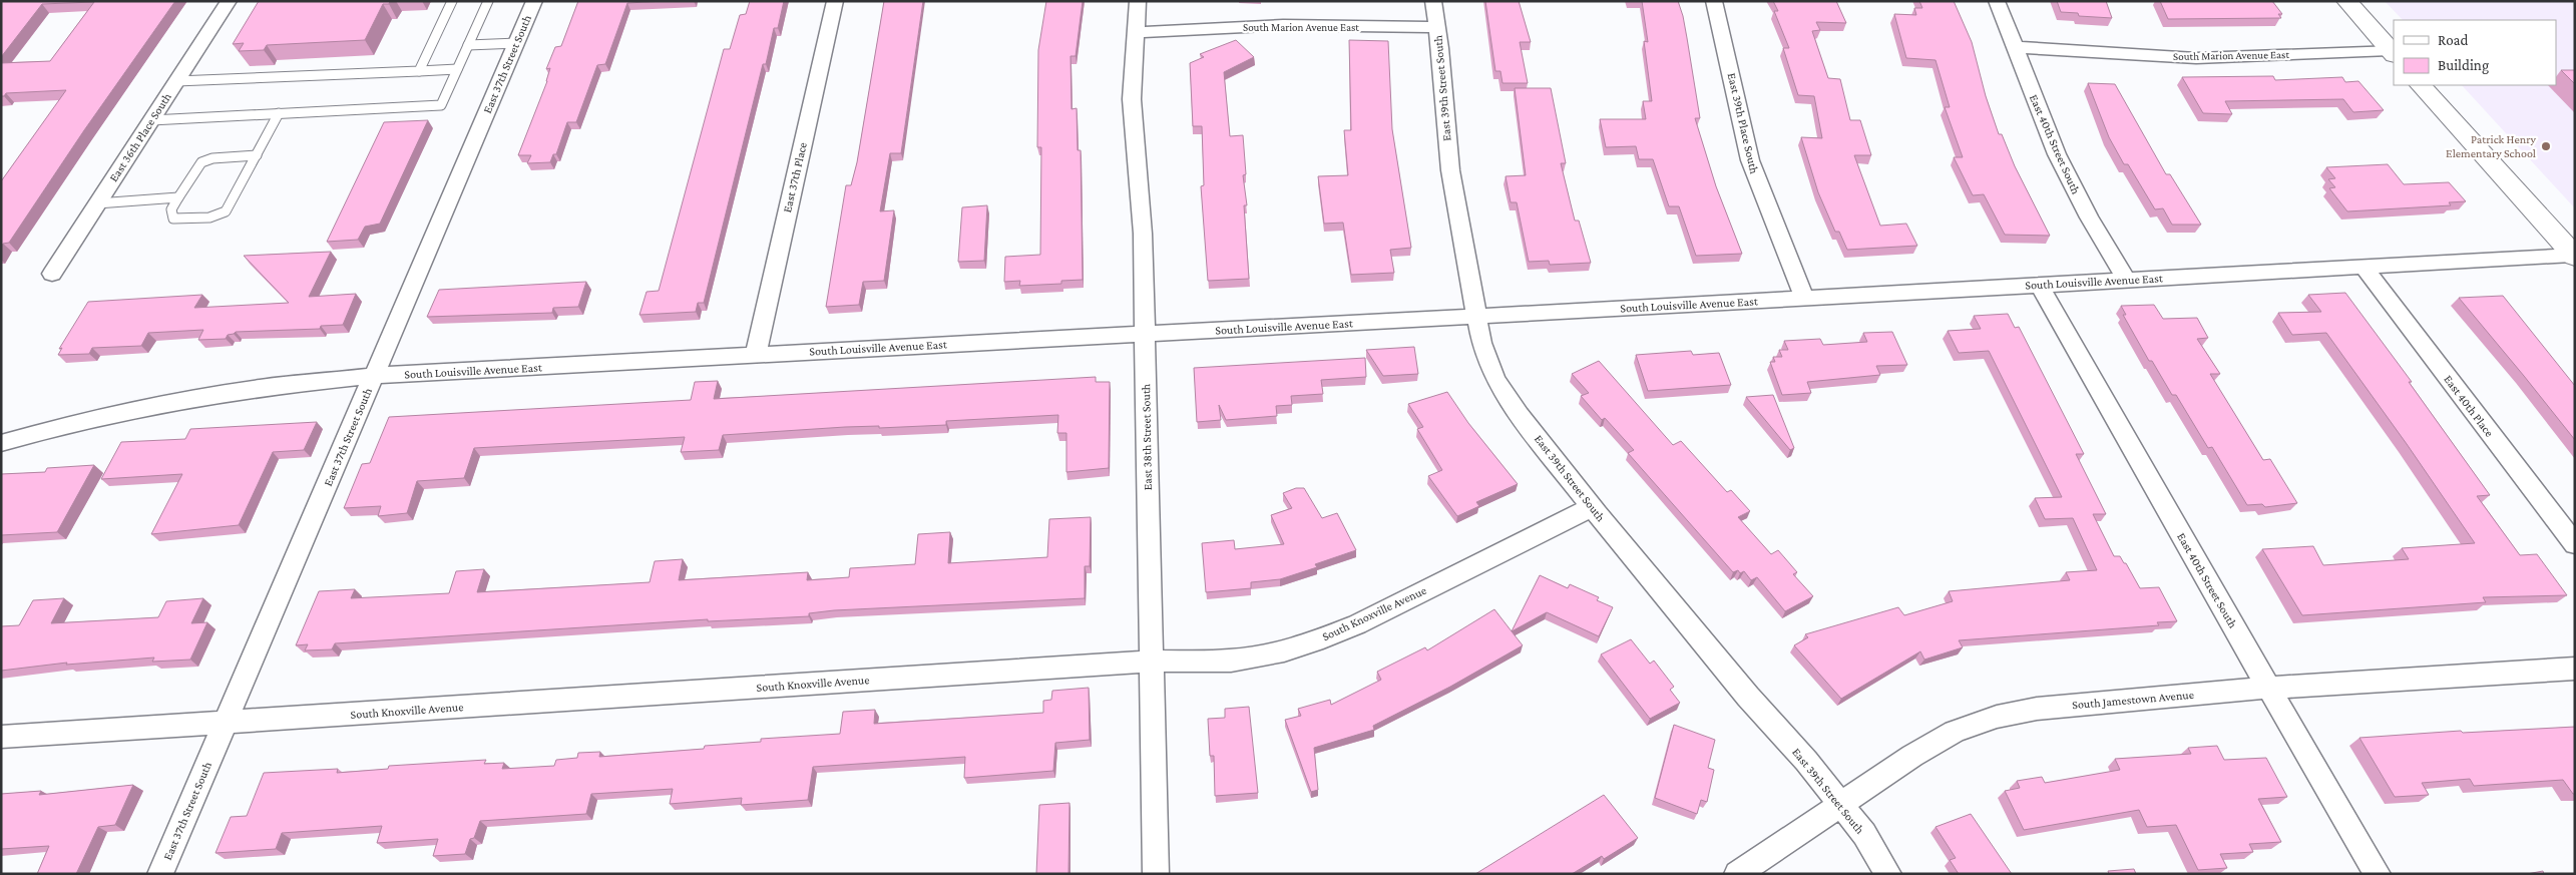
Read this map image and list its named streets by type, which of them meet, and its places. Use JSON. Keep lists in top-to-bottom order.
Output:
{
  "streets": {
    "street": [
      "South Marion Avenue East",
      "East 37th Street South",
      "East 39th Street South",
      "East 39th Place South",
      "East 36th Place South",
      "East 40th Street South",
      "East 37th Place",
      "South Louisville Avenue East",
      "East 40th Place",
      "East 38th Street South",
      "South Knoxville Avenue",
      "South Jamestown Avenue"
    ]
  },
  "crossings": [
    ["South Marion Avenue East", "East 39th Street South"],
    ["South Marion Avenue East", "East 40th Street South"],
    ["South Marion Avenue East", "East 38th Street South"],
    ["East 37th Street South", "South Louisville Avenue East"],
    ["East 37th Street South", "South Knoxville Avenue"],
    ["East 39th Street South", "South Louisville Avenue East"],
    ["East 39th Street South", "South Knoxville Avenue"],
    ["East 39th Street South", "South Jamestown Avenue"],
    ["East 39th Place South", "South Louisville Avenue East"],
    ["East 40th Street South", "South Louisville Avenue East"],
    ["East 40th Street South", "South Jamestown Avenue"],
    ["East 37th Place", "South Louisville Avenue East"],
    ["South Louisville Avenue East", "East 40th Place"],
    ["South Louisville Avenue East", "East 38th Street South"],
    ["East 38th Street South", "South Knoxville Avenue"]
  ],
  "places": ["Patrick Henry Elementary School"],
  "legend": ["Road", "Building"]
}
